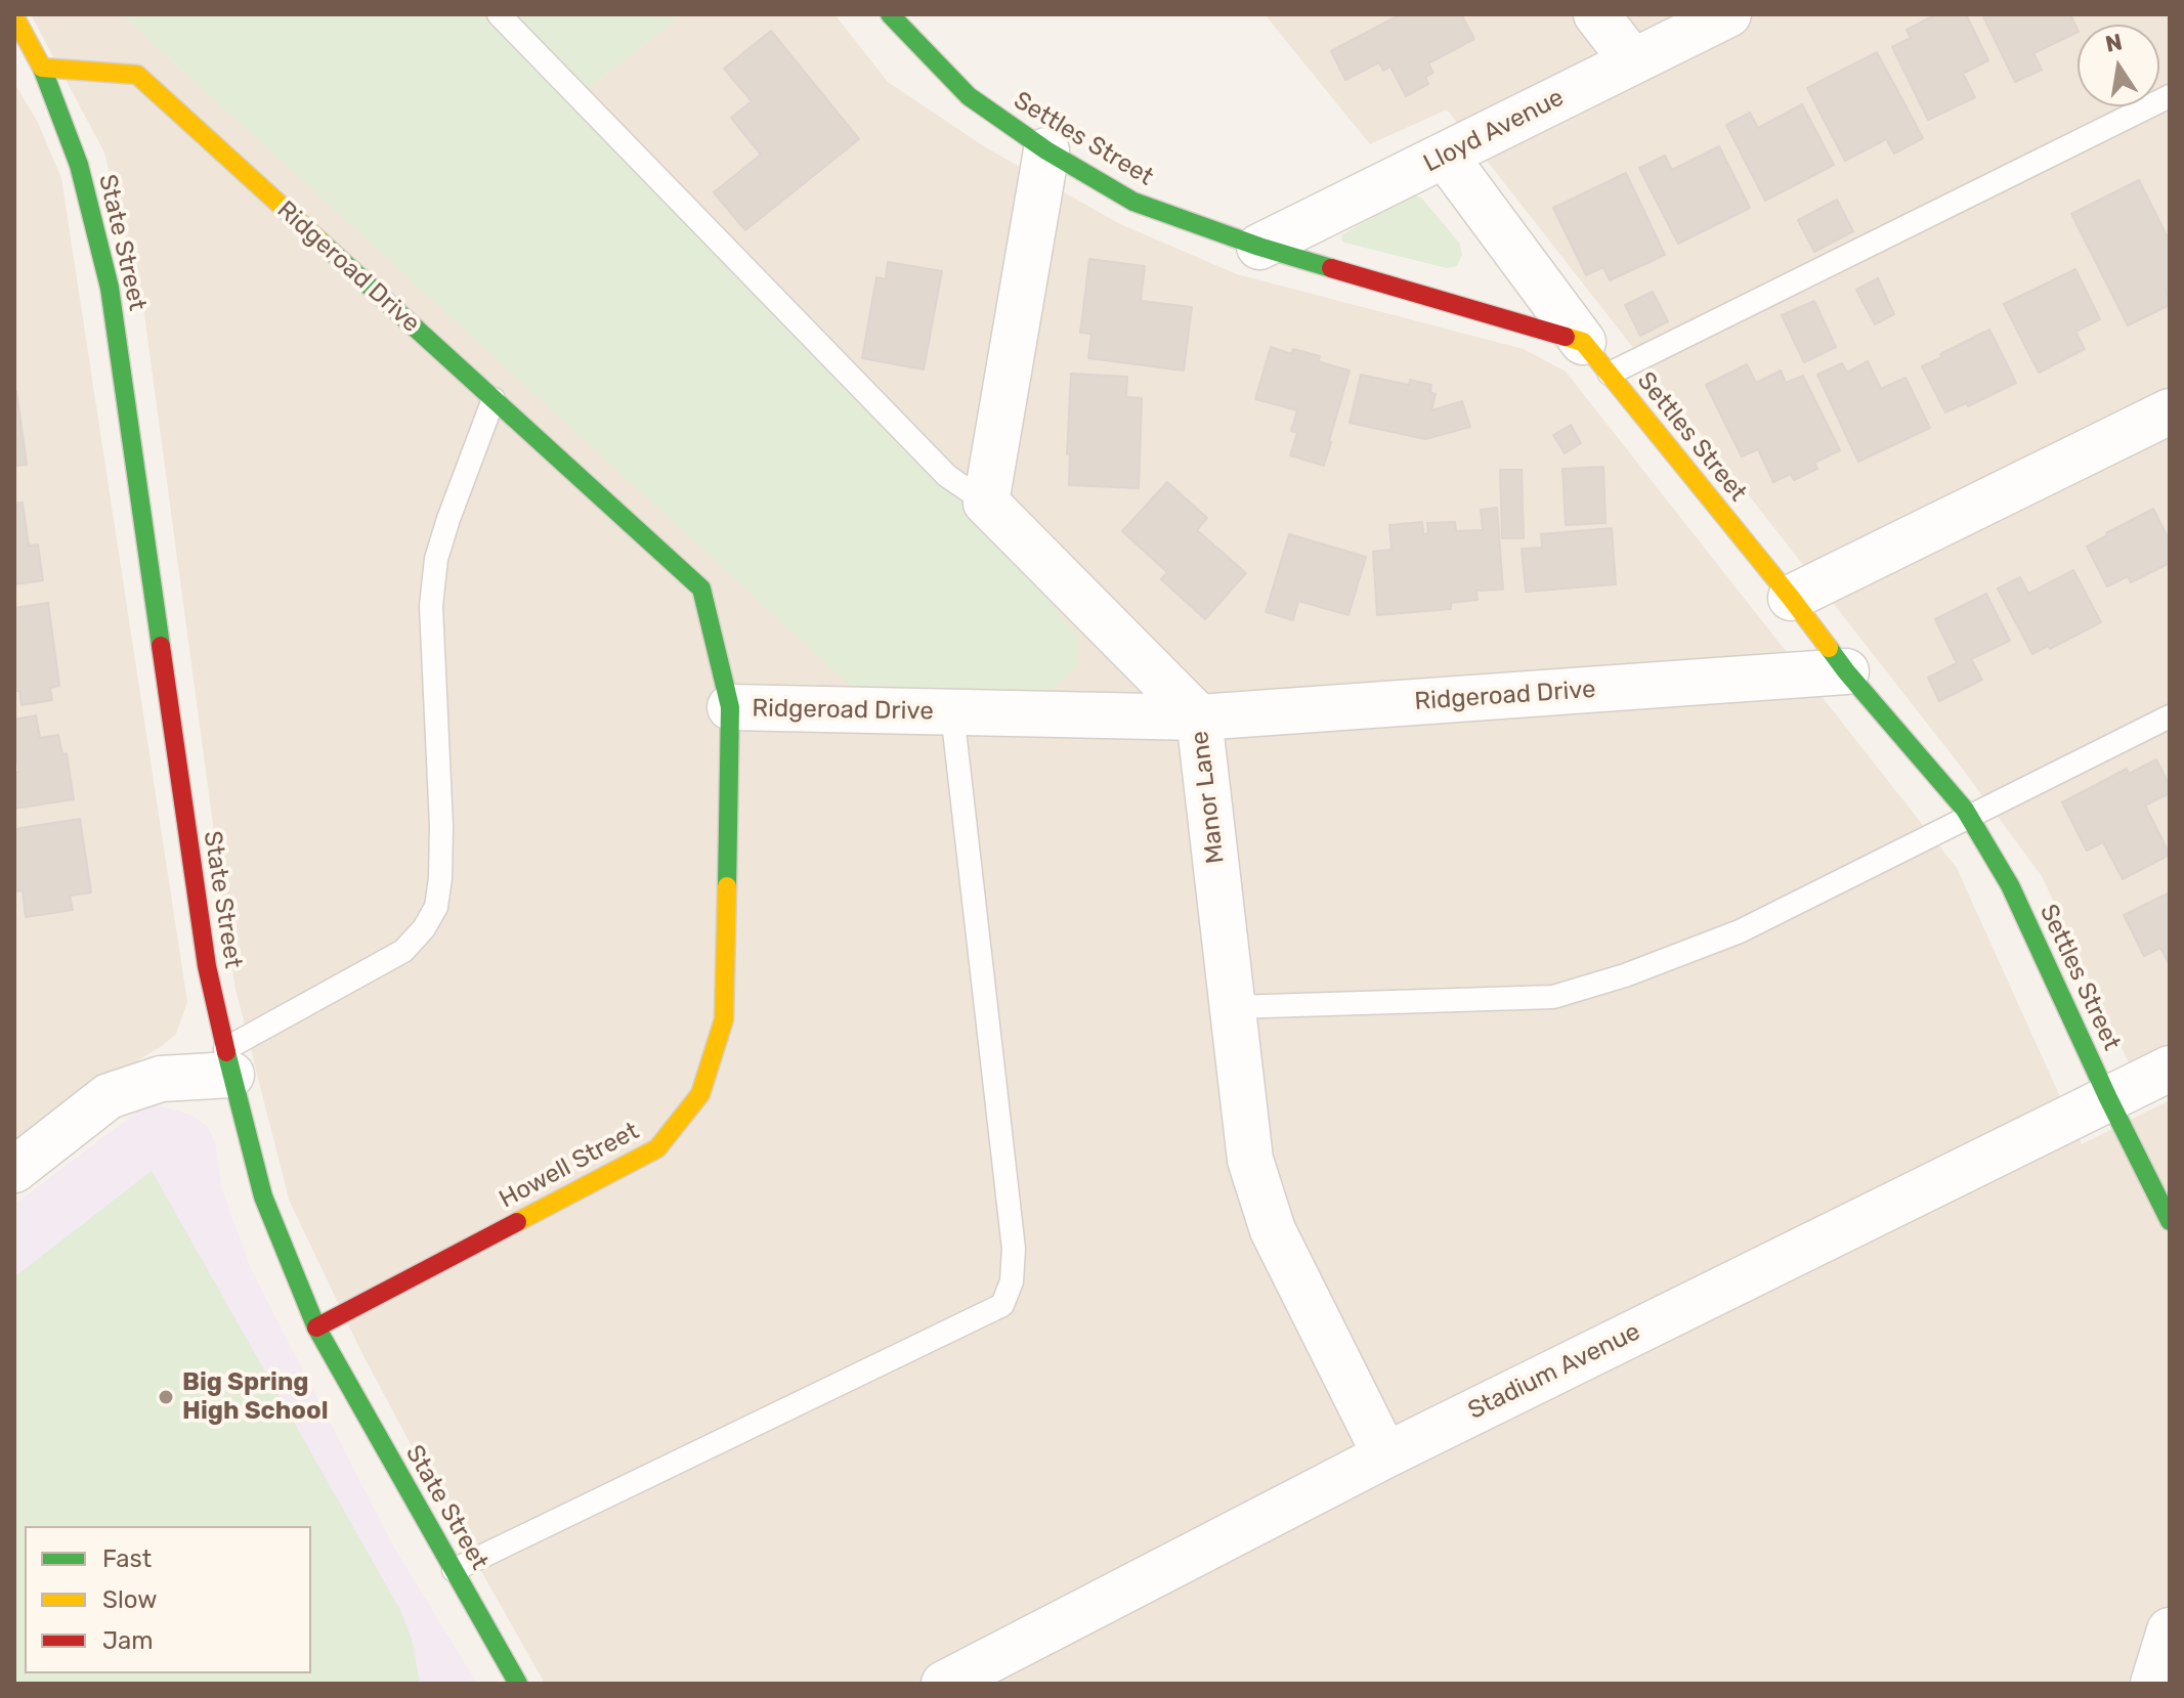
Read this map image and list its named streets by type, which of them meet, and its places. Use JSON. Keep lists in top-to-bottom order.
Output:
{
  "streets": {
    "street": [
      "Lloyd Avenue",
      "Settles Street",
      "State Street",
      "Ridgeroad Drive",
      "Manor Lane",
      "Howell Street",
      "Stadium Avenue"
    ]
  },
  "crossings": [
    ["Lloyd Avenue", "Settles Street"],
    ["Settles Street", "Ridgeroad Drive"],
    ["Settles Street", "Stadium Avenue"],
    ["State Street", "Ridgeroad Drive"],
    ["State Street", "Howell Street"],
    ["Ridgeroad Drive", "Manor Lane"],
    ["Ridgeroad Drive", "Howell Street"],
    ["Manor Lane", "Stadium Avenue"]
  ],
  "places": ["Big Spring High School"],
  "legend": ["Fast", "Slow", "Jam"],
  "north": "top"
}
